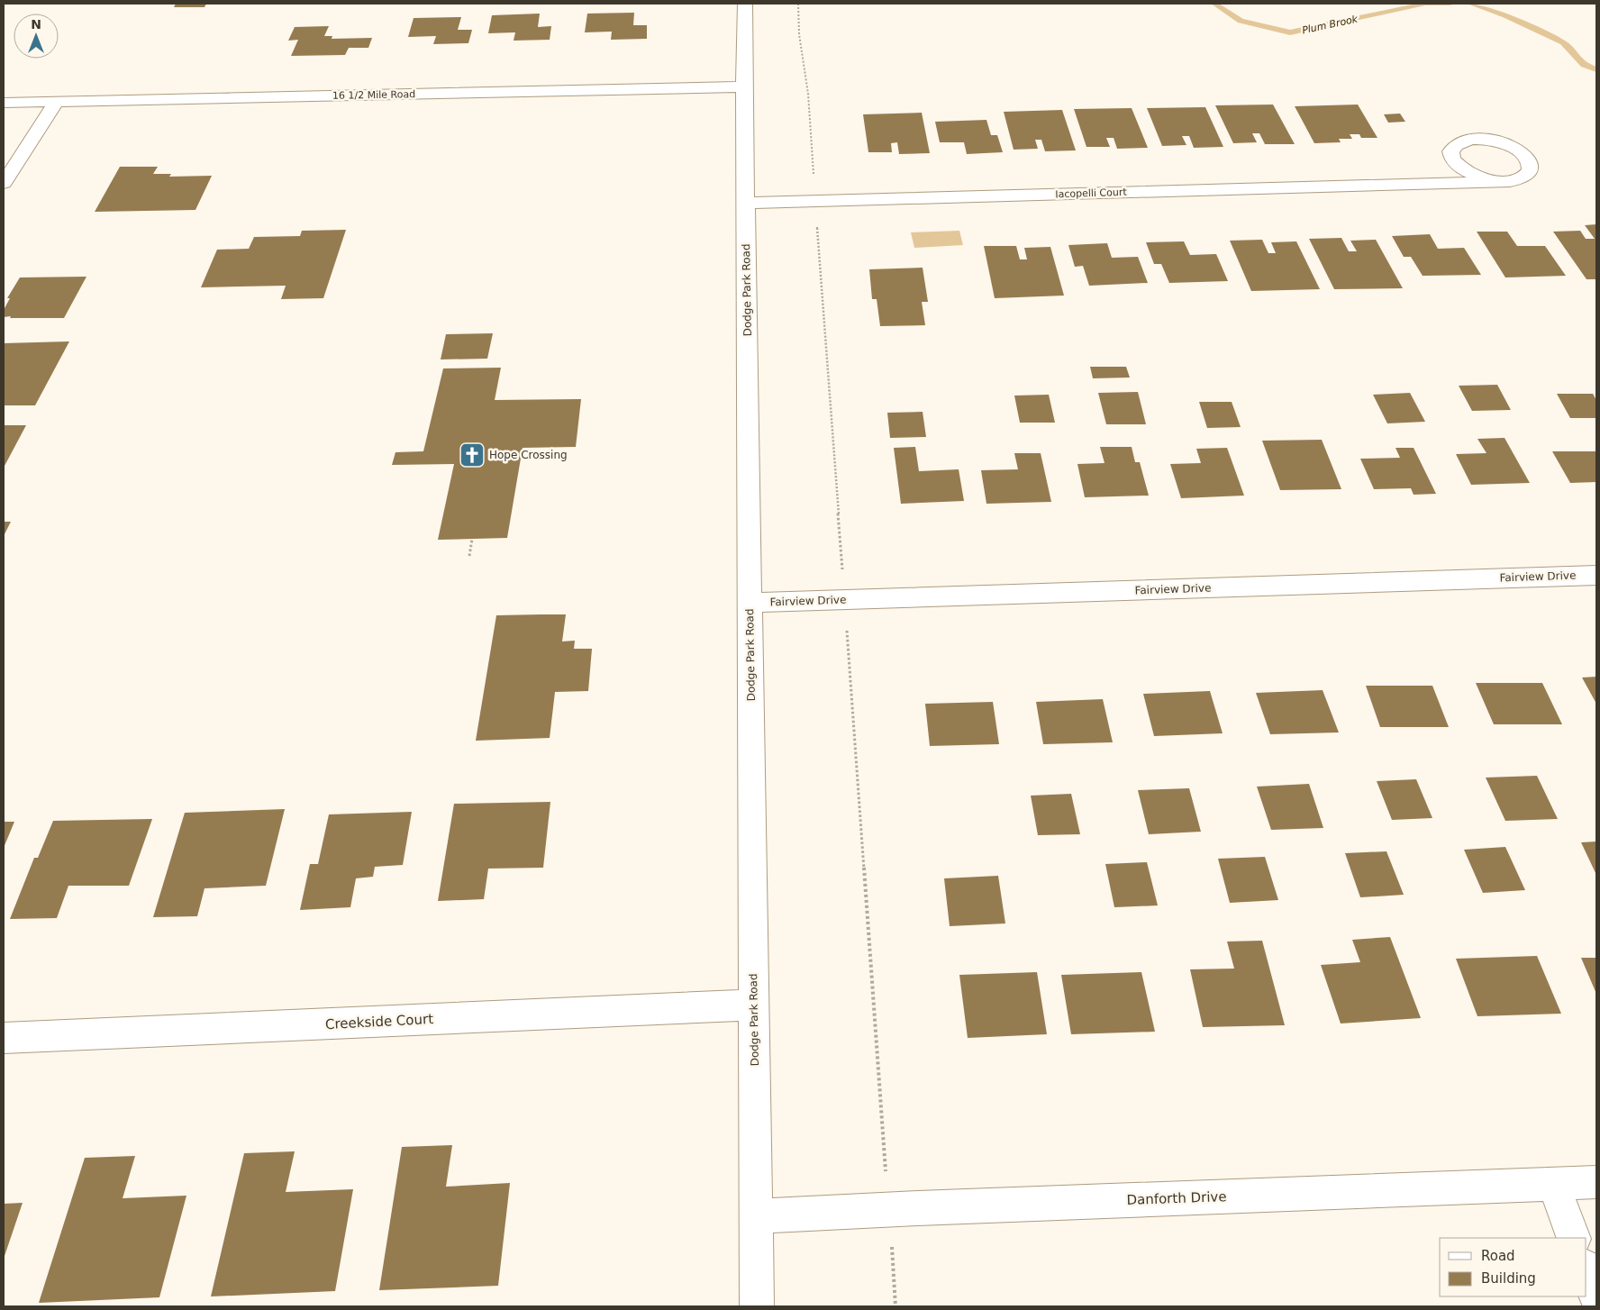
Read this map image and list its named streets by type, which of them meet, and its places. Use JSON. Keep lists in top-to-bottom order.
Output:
{
  "streets": {
    "street": [
      "16 1/2 Mile Road",
      "Iacopelli Court",
      "Dodge Park Road",
      "Fairview Drive",
      "Creekside Court",
      "Danforth Drive"
    ]
  },
  "crossings": [
    ["16 1/2 Mile Road", "Dodge Park Road"],
    ["Iacopelli Court", "Dodge Park Road"],
    ["Dodge Park Road", "Fairview Drive"],
    ["Dodge Park Road", "Creekside Court"],
    ["Dodge Park Road", "Danforth Drive"]
  ],
  "water": ["Plum Brook"],
  "places": {
    "church": ["Hope Crossing"]
  },
  "legend": ["Road", "Building"],
  "north": "top"
}
